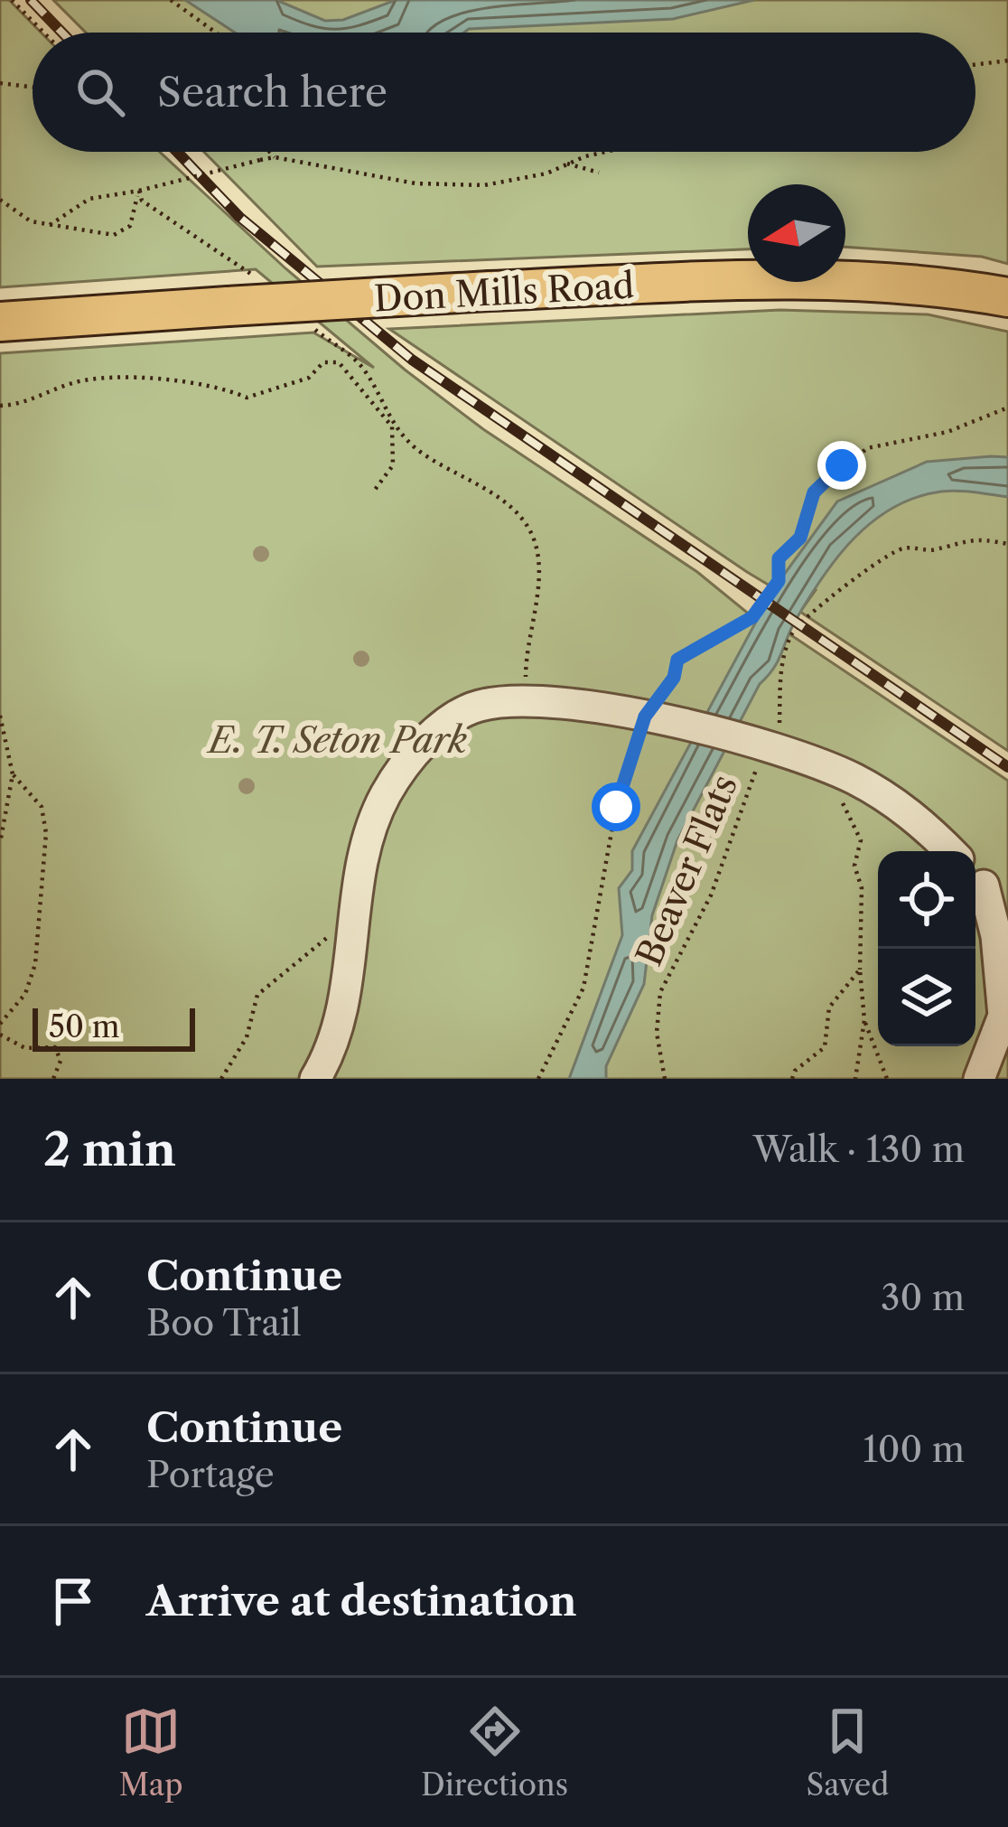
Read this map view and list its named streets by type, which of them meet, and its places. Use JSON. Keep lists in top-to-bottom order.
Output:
{
  "streets": {
    "main road": ["Don Mills Road"],
    "path": ["Beaver Flats"]
  },
  "parks": ["E. T. Seton Park"],
  "scale_bar": "50 m",
  "north": "left",
  "page": {
    "search": "Search here",
    "scale": "50 m",
    "heading": ["2 min", "Walk · 130 m"],
    "list": [
      ["Continue", "Boo Trail", "30 m"],
      ["Continue", "Portage", "100 m"],
      "Arrive at destination"
    ],
    "nav": ["Map", "Directions", "Saved"]
  }
}
